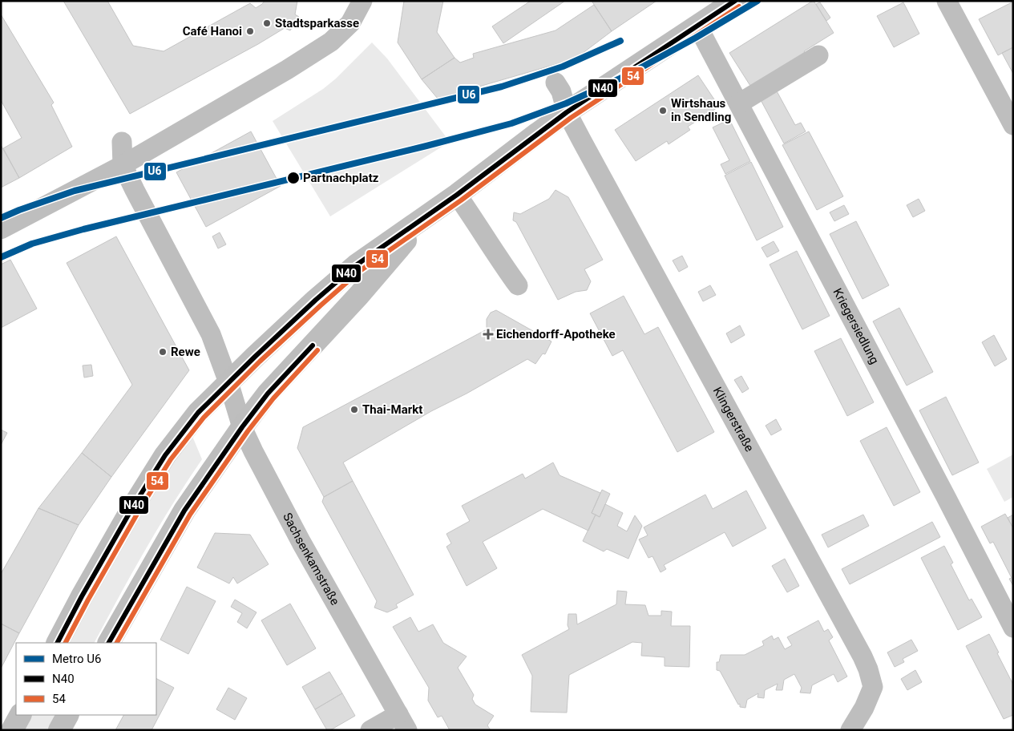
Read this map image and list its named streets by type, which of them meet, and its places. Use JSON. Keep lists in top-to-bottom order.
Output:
{
  "streets": {
    "street": ["Kriegersiedlung", "Klingerstraße", "Sachsenkamstraße"]
  },
  "places": {
    "other": [
      "Stadtsparkasse",
      "Café Hanoi",
      "Wirtshaus in Sendling",
      "Partnachplatz",
      "Rewe",
      "Thai-Markt"
    ],
    "health": ["Eichendorff-Apotheke"]
  },
  "lines": ["metro line U6", "transit line N40", "transit line 54"],
  "legend": ["Metro U6", "N40", "54"]
}
